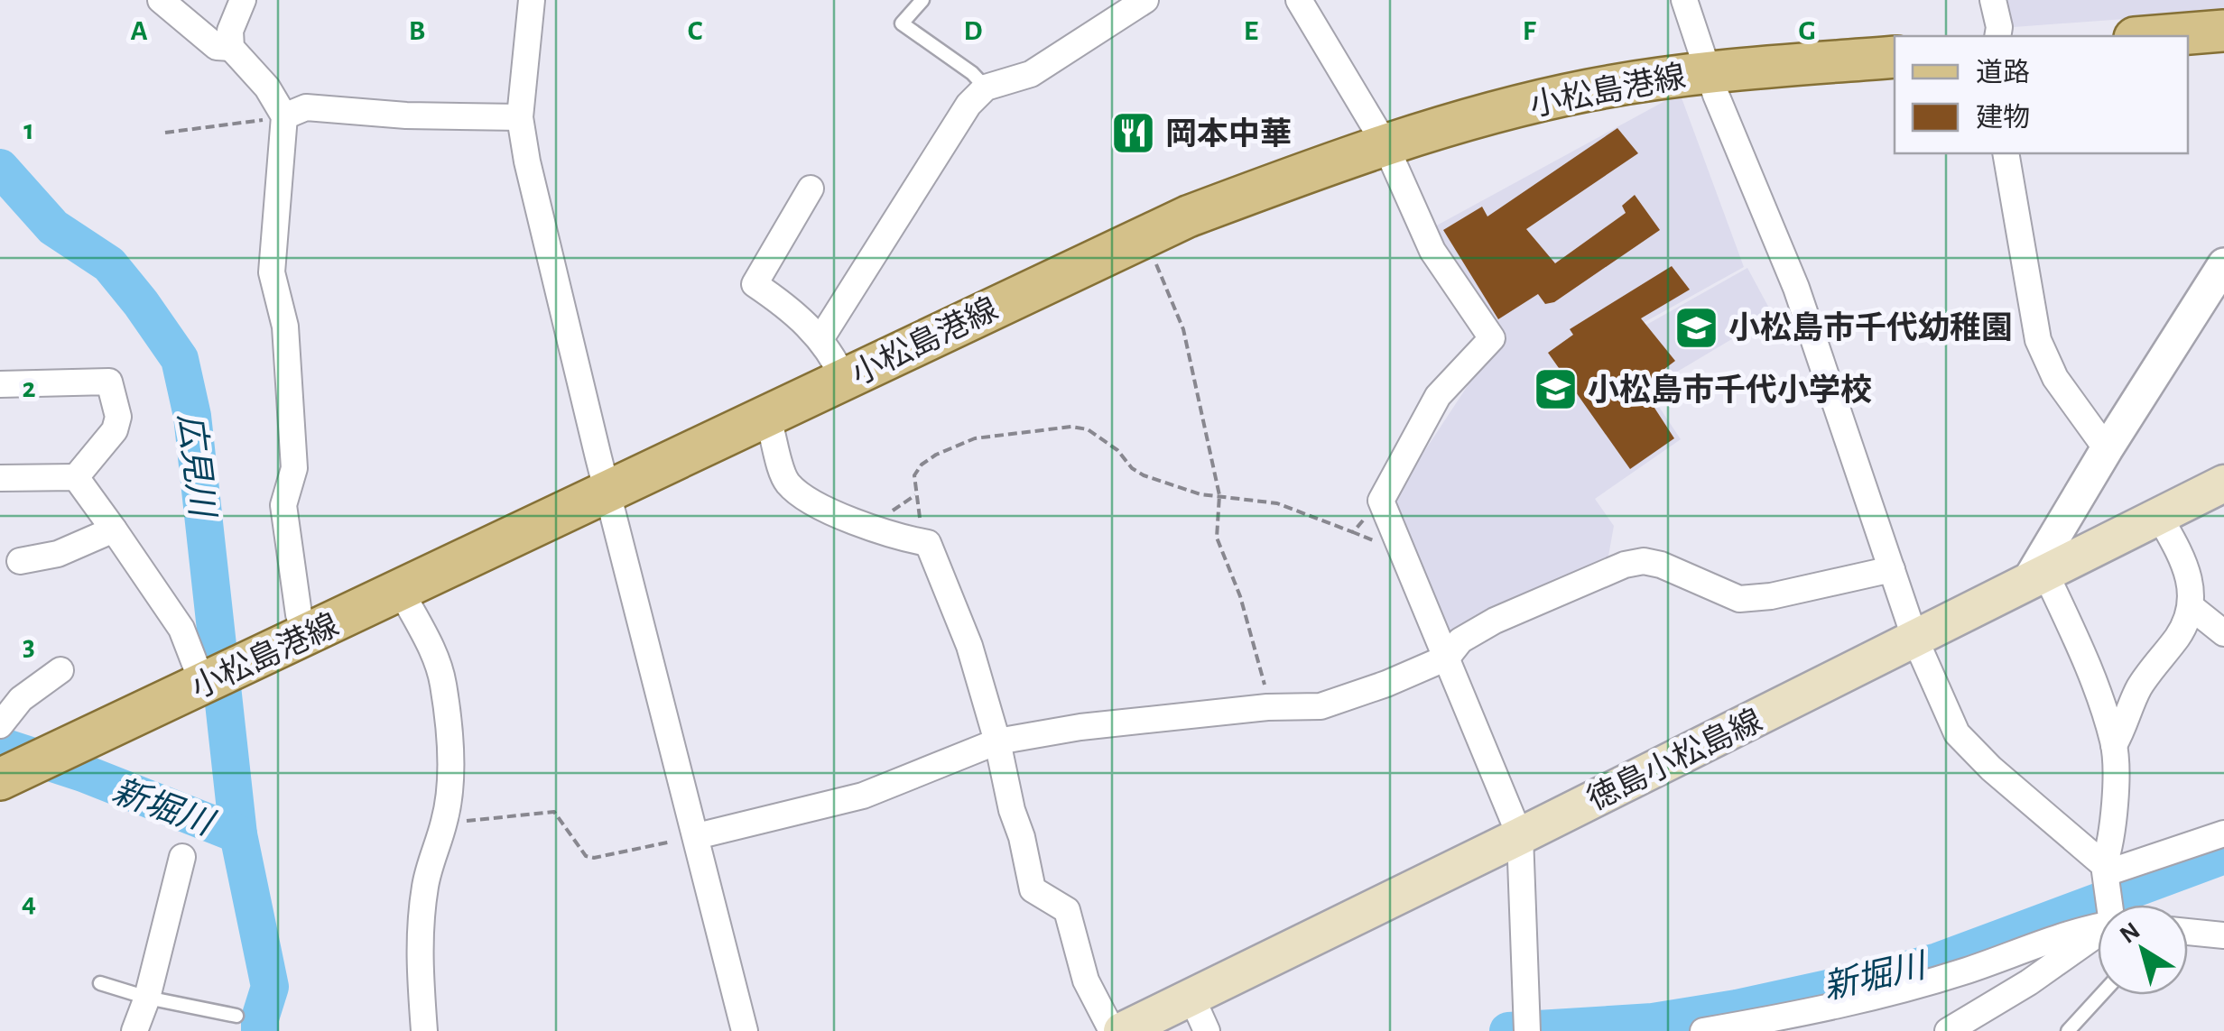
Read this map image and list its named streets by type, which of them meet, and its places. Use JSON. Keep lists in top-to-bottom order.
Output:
{
  "streets": {
    "main road": ["小松島港線", "徳島小松島線"]
  },
  "water": ["広見川", "新堀川"],
  "places": {
    "restaurant": ["岡本中華"],
    "school or university": ["小松島市千代幼稚園", "小松島市千代小学校"]
  },
  "legend": ["道路", "建物"],
  "north": "top left",
  "grid": {
    "columns": [
      "A",
      "B",
      "C",
      "D",
      "E",
      "F",
      "G"
    ],
    "rows": [
      "1",
      "2",
      "3",
      "4"
    ]
  }
}
